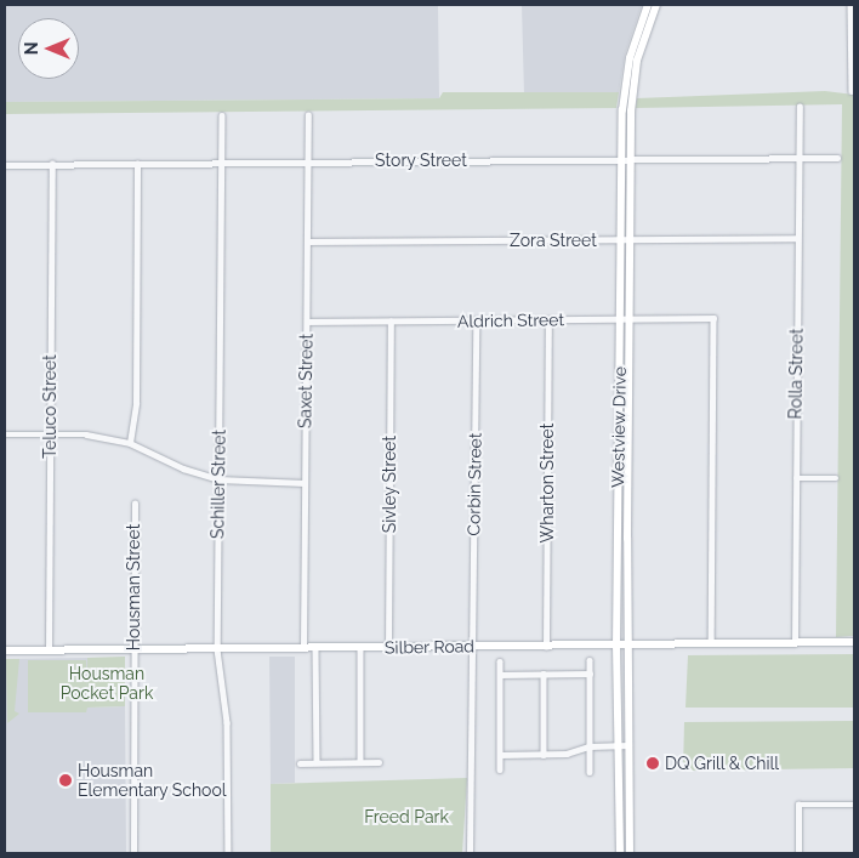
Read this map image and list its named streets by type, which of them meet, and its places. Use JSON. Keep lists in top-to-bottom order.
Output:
{
  "streets": {
    "main road": ["Westview Drive", "Silber Road"],
    "street": [
      "Story Street",
      "Zora Street",
      "Aldrich Street",
      "Rolla Street",
      "Saxet Street",
      "Teluco Street",
      "Wharton Street",
      "Schiller Street",
      "Sivley Street",
      "Corbin Street",
      "Housman Street"
    ]
  },
  "crossings": [
    ["Story Street", "Rolla Street"],
    ["Story Street", "Saxet Street"],
    ["Story Street", "Teluco Street"],
    ["Story Street", "Westview Drive"],
    ["Story Street", "Schiller Street"],
    ["Zora Street", "Rolla Street"],
    ["Zora Street", "Saxet Street"],
    ["Zora Street", "Westview Drive"],
    ["Aldrich Street", "Saxet Street"],
    ["Aldrich Street", "Westview Drive"],
    ["Aldrich Street", "Wharton Street"],
    ["Aldrich Street", "Sivley Street"],
    ["Aldrich Street", "Corbin Street"],
    ["Aldrich Street", "Silber Road"],
    ["Rolla Street", "Silber Road"],
    ["Saxet Street", "Silber Road"],
    ["Teluco Street", "Silber Road"],
    ["Westview Drive", "Silber Road"],
    ["Wharton Street", "Silber Road"],
    ["Schiller Street", "Silber Road"],
    ["Sivley Street", "Silber Road"],
    ["Corbin Street", "Silber Road"],
    ["Housman Street", "Silber Road"]
  ],
  "parks": ["Housman Pocket Park", "Freed Park"],
  "places": ["DQ Grill & Chill", "Housman Elementary School"],
  "north": "left"
}
